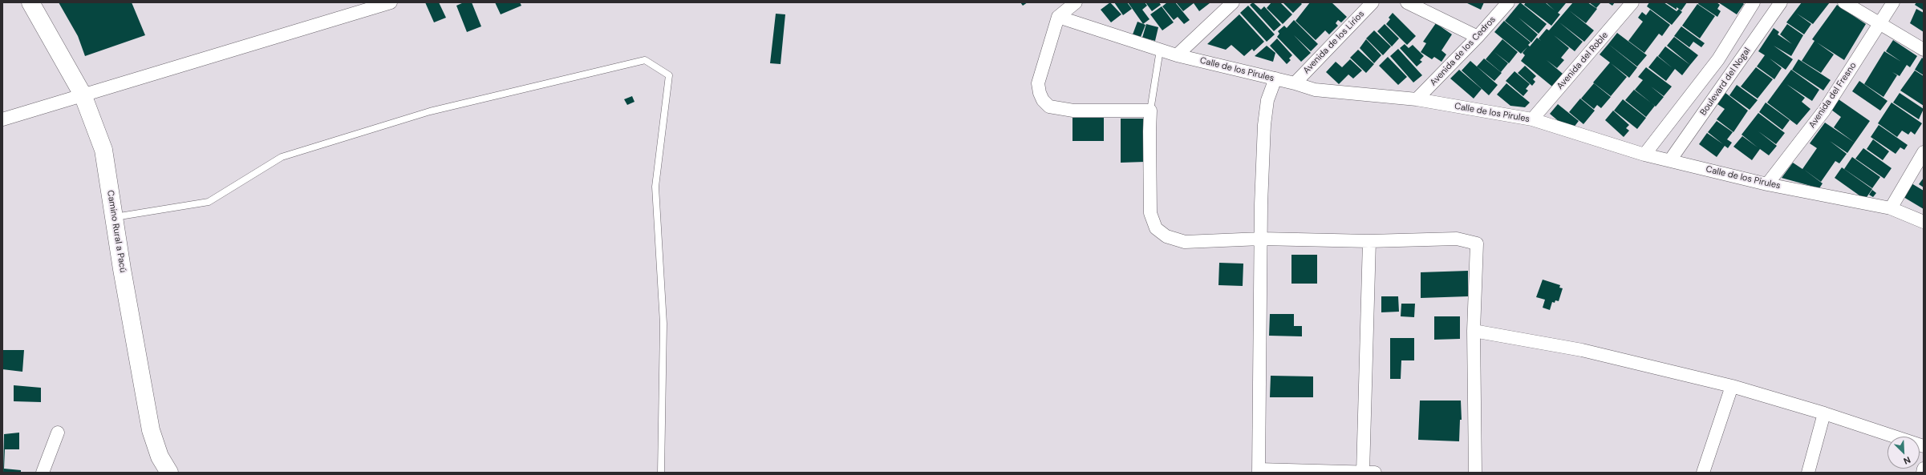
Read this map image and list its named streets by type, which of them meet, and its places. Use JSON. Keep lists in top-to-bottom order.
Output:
{
  "streets": {
    "street": [
      "Avenida de los Lirios",
      "Avenida de los Cedros",
      "Avenida del Roble",
      "Calle de los Pirules",
      "Boulevard del Nogal",
      "Avenida del Fresno",
      "Camino Rural a Pacú"
    ]
  },
  "crossings": [
    ["Avenida de los Lirios", "Calle de los Pirules"],
    ["Avenida de los Cedros", "Calle de los Pirules"],
    ["Avenida del Roble", "Calle de los Pirules"],
    ["Calle de los Pirules", "Boulevard del Nogal"],
    ["Calle de los Pirules", "Avenida del Fresno"]
  ],
  "north": "bottom right"
}
